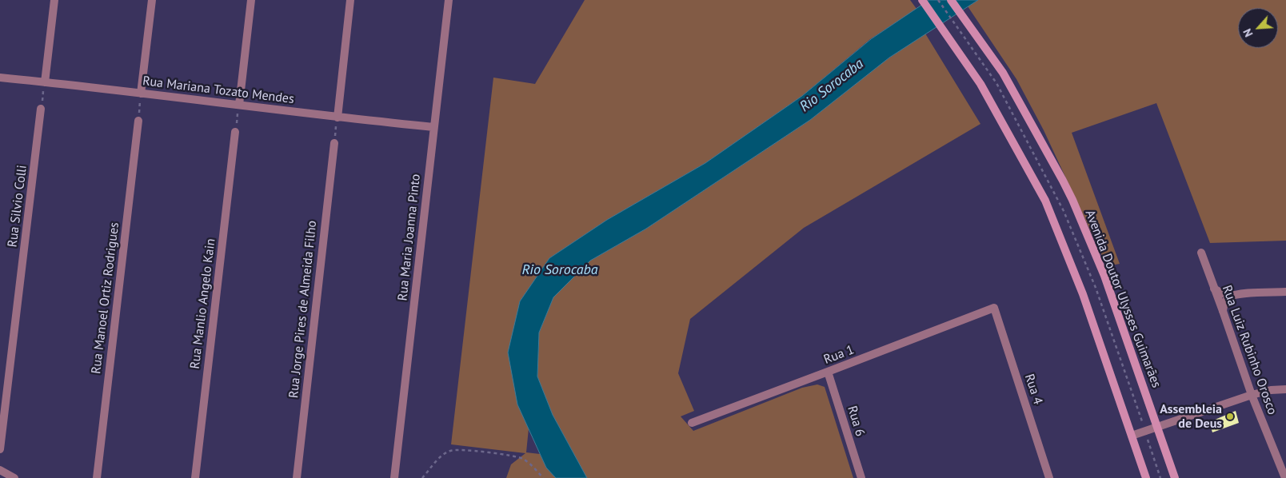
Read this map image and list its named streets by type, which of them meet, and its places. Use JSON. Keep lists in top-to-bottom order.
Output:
{
  "streets": {
    "main road": ["Avenida Doutor Ulysses Guimarães"],
    "street": [
      "Rua Mariana Tozato Mendes",
      "Rua Silvio Colli",
      "Rua Maria Joanna Pinto",
      "Rua Manoel Ortiz Rodrigues",
      "Rua Manlio Angelo Kain",
      "Rua Jorge Pires de Almeida Filho",
      "Rua Luiz Rubinho Orosco",
      "Rua 1",
      "Rua 4",
      "Rua 6"
    ]
  },
  "crossings": [
    ["Rua Mariana Tozato Mendes", "Rua Maria Joanna Pinto"],
    ["Rua 1", "Rua 4"],
    ["Rua 1", "Rua 6"]
  ],
  "water": ["Rio Sorocaba"],
  "places": ["Assembleia de Deus"],
  "north": "bottom left"
}
